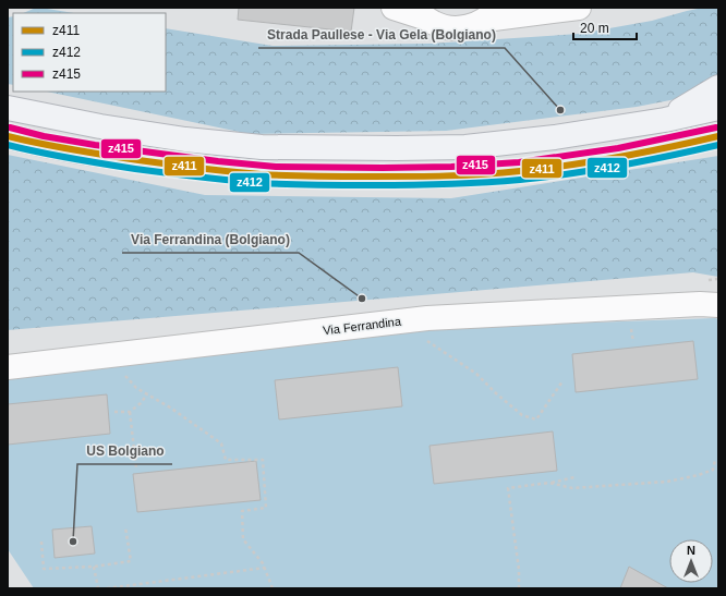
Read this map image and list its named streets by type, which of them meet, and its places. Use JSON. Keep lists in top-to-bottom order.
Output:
{
  "streets": {
    "street": ["Via Ferrandina"]
  },
  "places": ["Strada Paullese - Via Gela (Bolgiano)", "Via Ferrandina (Bolgiano)", "US Bolgiano"],
  "lines": ["transit line z415", "transit line z411", "transit line z412"],
  "legend": ["z411", "z412", "z415"],
  "scale_bar": "20 m",
  "north": "top"
}
